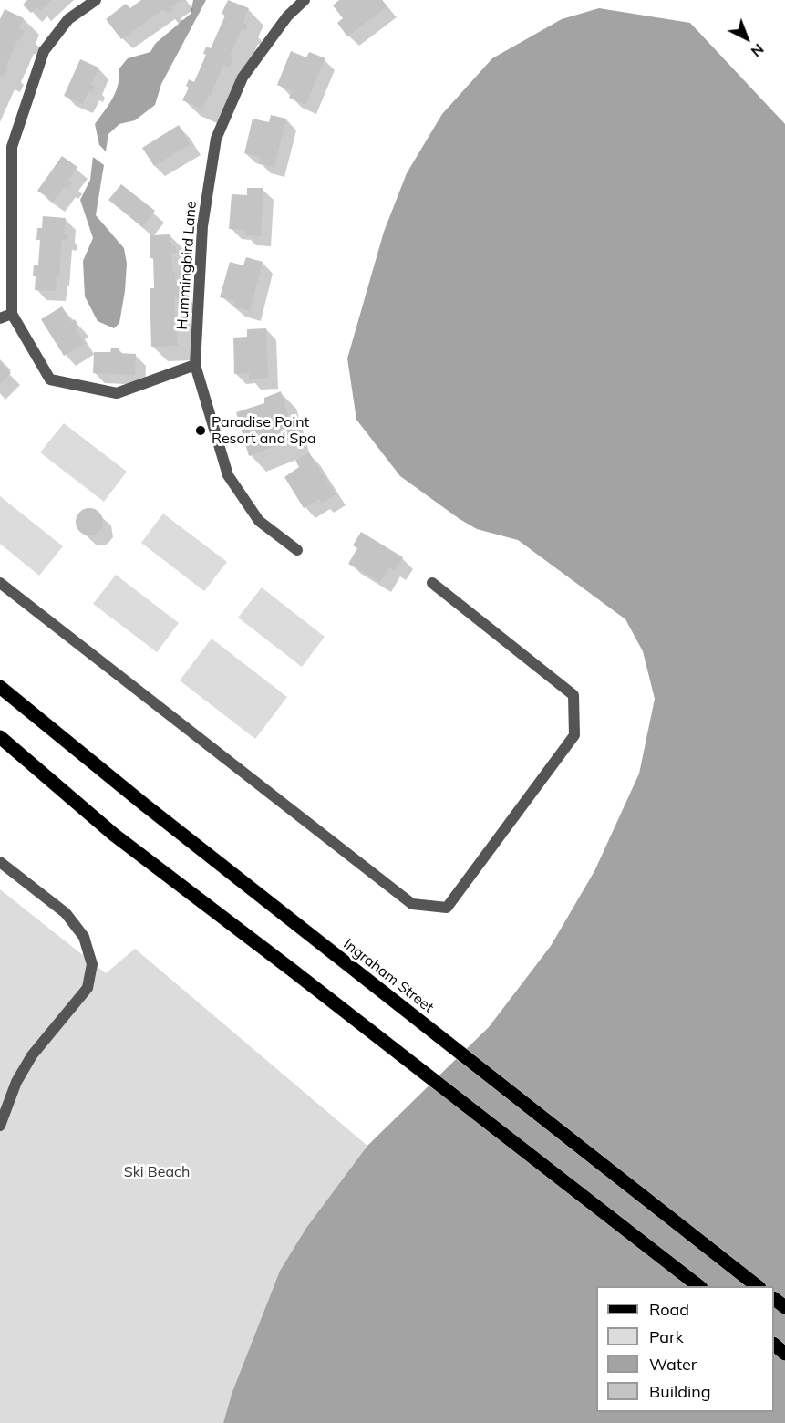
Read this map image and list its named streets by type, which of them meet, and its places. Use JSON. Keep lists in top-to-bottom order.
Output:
{
  "streets": {
    "main road": ["Ingraham Street"],
    "street": ["Hummingbird Lane"]
  },
  "parks": ["Ski Beach"],
  "places": ["Paradise Point Resort and Spa"],
  "legend": [
    "Road",
    "Park",
    "Water",
    "Building"
  ],
  "north": "bottom right"
}
